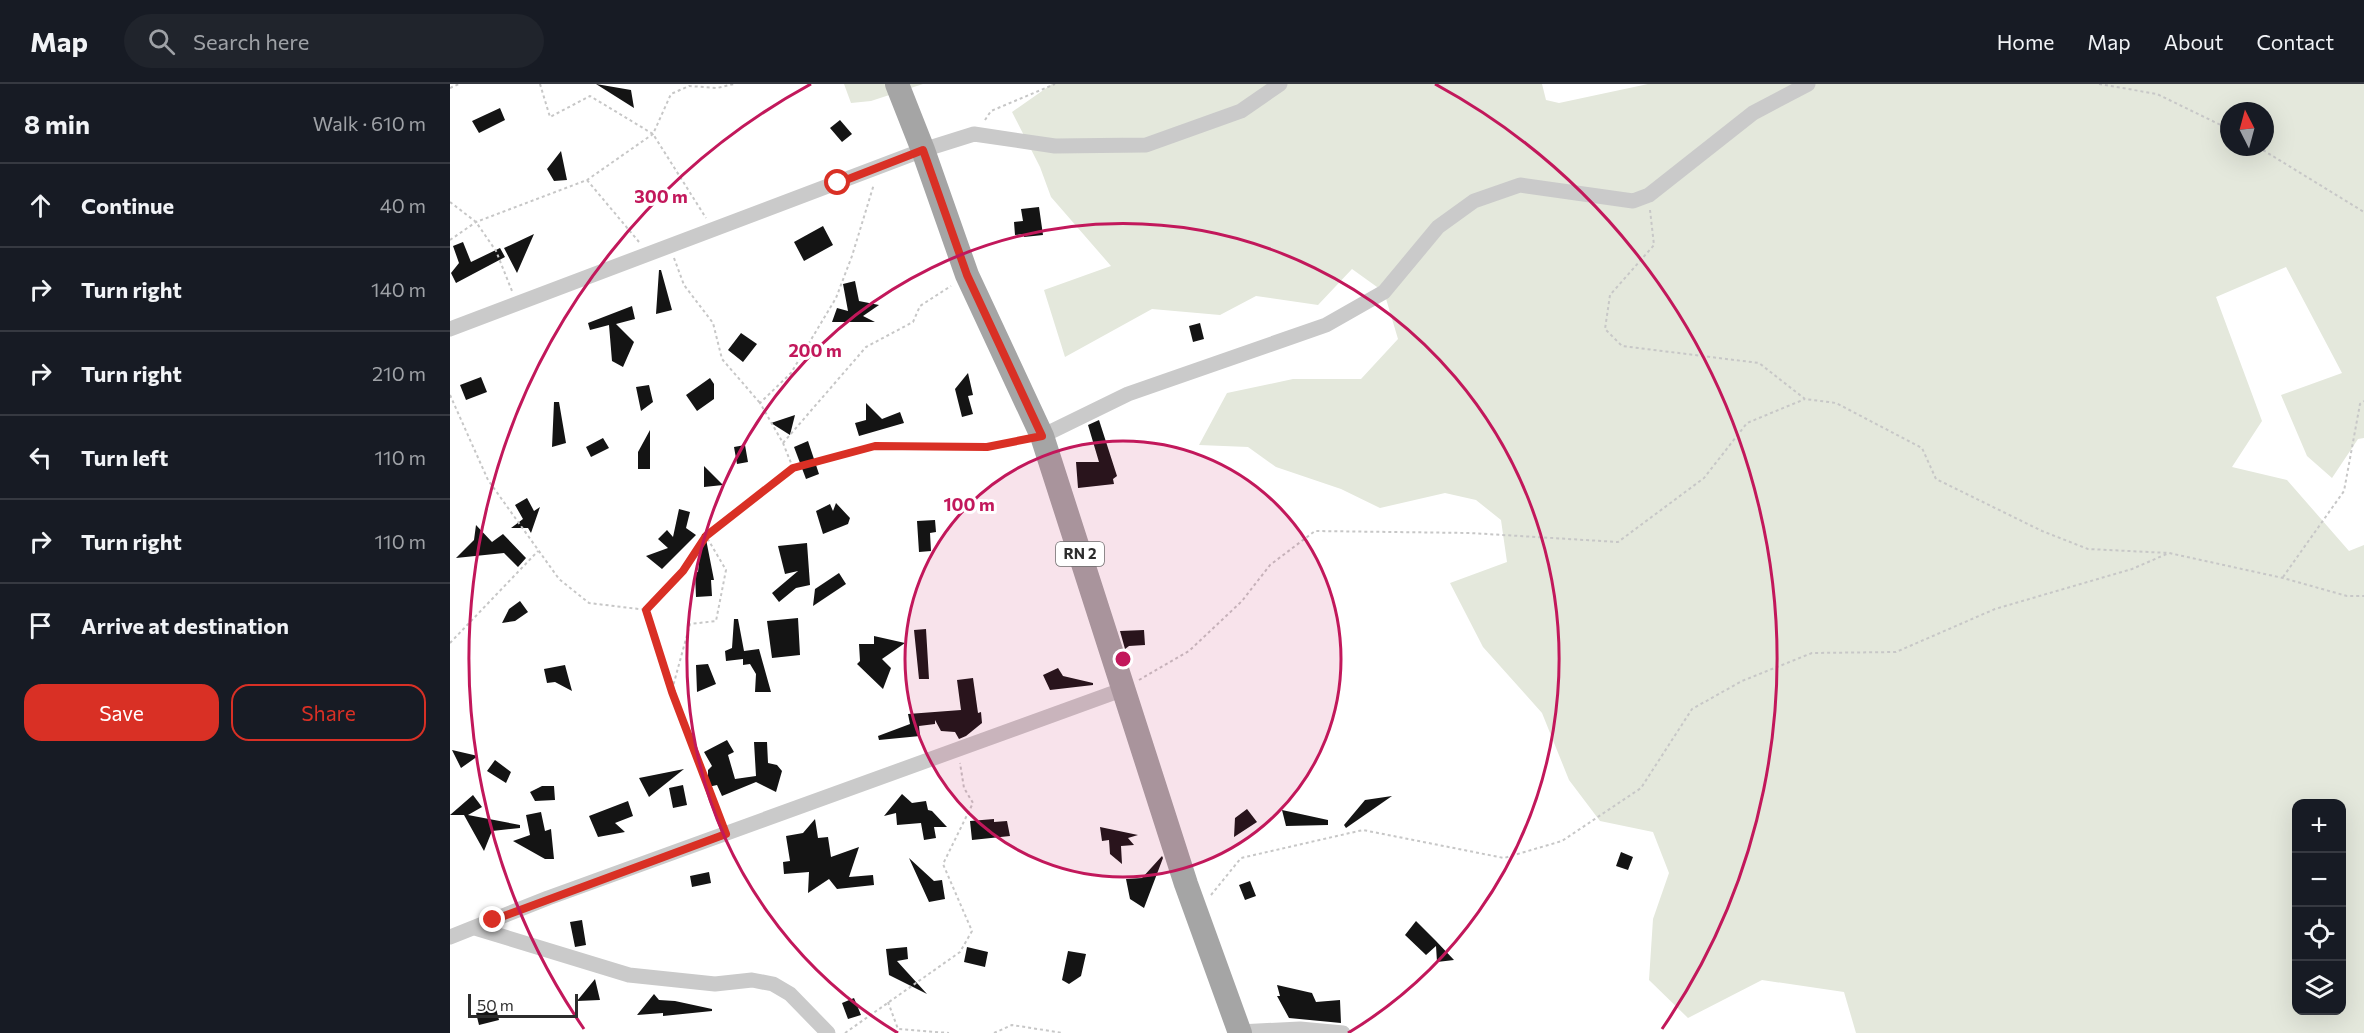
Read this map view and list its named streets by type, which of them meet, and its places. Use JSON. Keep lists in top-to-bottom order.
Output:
{
  "streets": {
    "main road": ["RN 2"]
  },
  "scale_bar": "50 m",
  "north": "top",
  "page": {
    "header": "Map",
    "search": "Search here",
    "nav": [
      "Home",
      "Map",
      "About",
      "Contact"
    ],
    "heading": ["8 min", "Walk · 610 m"],
    "list": [
      ["Continue", "40 m"],
      ["Turn right", "140 m"],
      ["Turn right", "210 m"],
      ["Turn left", "110 m"],
      ["Turn right", "110 m"],
      "Arrive at destination"
    ],
    "buttons": ["Save", "Share"],
    "map_buttons": ["+", "−"],
    "scale": "50 m"
  },
  "rings": ["300 m", "200 m", "100 m"]
}
